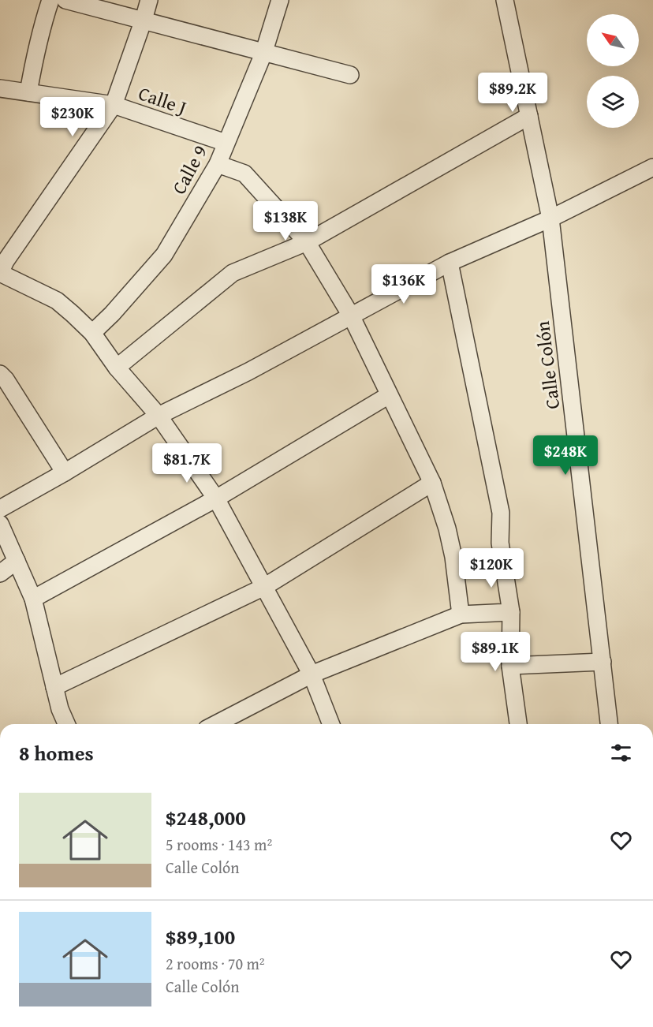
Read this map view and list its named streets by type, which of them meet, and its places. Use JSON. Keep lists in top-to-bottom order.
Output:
{
  "streets": {
    "street": ["Calle J", "Calle 9", "Calle Colón"]
  },
  "crossings": [
    ["Calle J", "Calle 9"]
  ],
  "north": "top left",
  "page": {
    "price": [
      "$89.2K",
      "$230K",
      "$138K",
      "$136K",
      "$248K",
      "$81.7K",
      "$120K",
      "$89.1K"
    ],
    "heading": "8 homes",
    "list": [
      {
        "name": "$248,000",
        "note": "5 rooms · 143 m² · Calle Colón"
      },
      {
        "name": "$89,100",
        "note": "2 rooms · 70 m² · Calle Colón"
      }
    ]
  }
}
